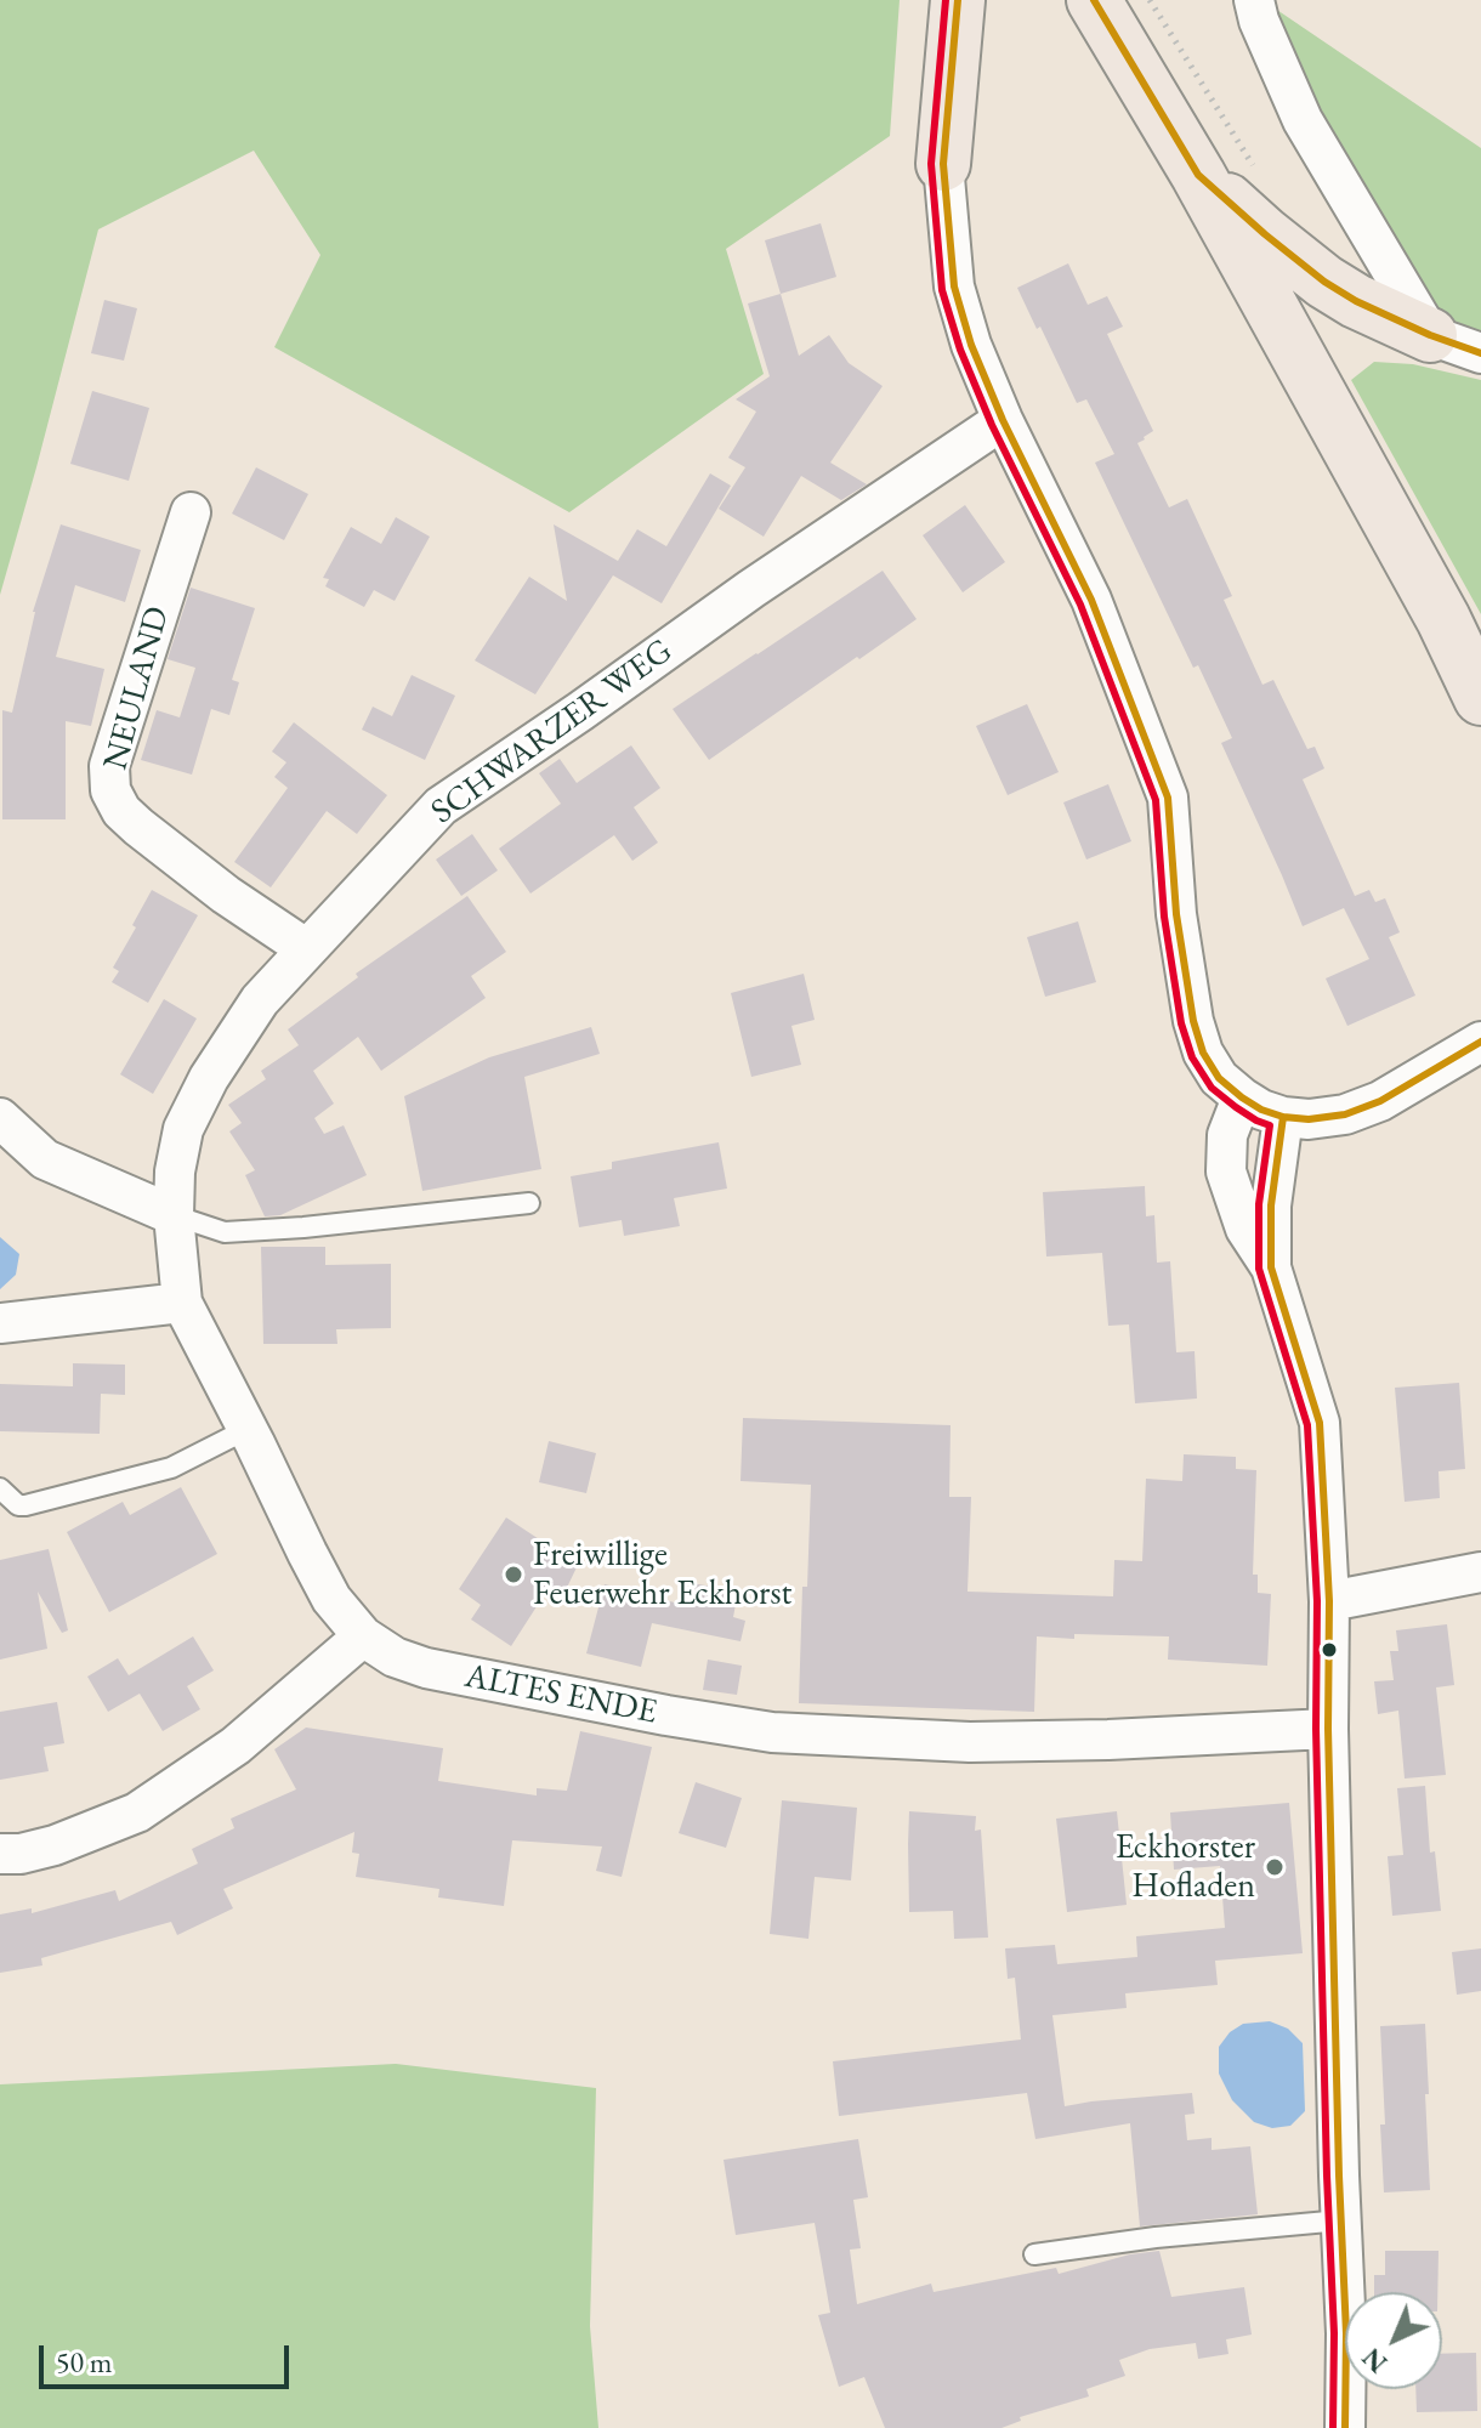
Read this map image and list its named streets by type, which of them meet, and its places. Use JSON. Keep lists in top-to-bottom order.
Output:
{
  "streets": {
    "street": ["NEULAND", "SCHWARZER WEG", "ALTES ENDE"]
  },
  "crossings": [
    ["NEULAND", "SCHWARZER WEG"],
    ["SCHWARZER WEG", "ALTES ENDE"]
  ],
  "places": ["Freiwillige Feuerwehr Eckhorst", "Eckhorster Hofladen"],
  "scale_bar": "50 m",
  "north": "bottom left"
}
